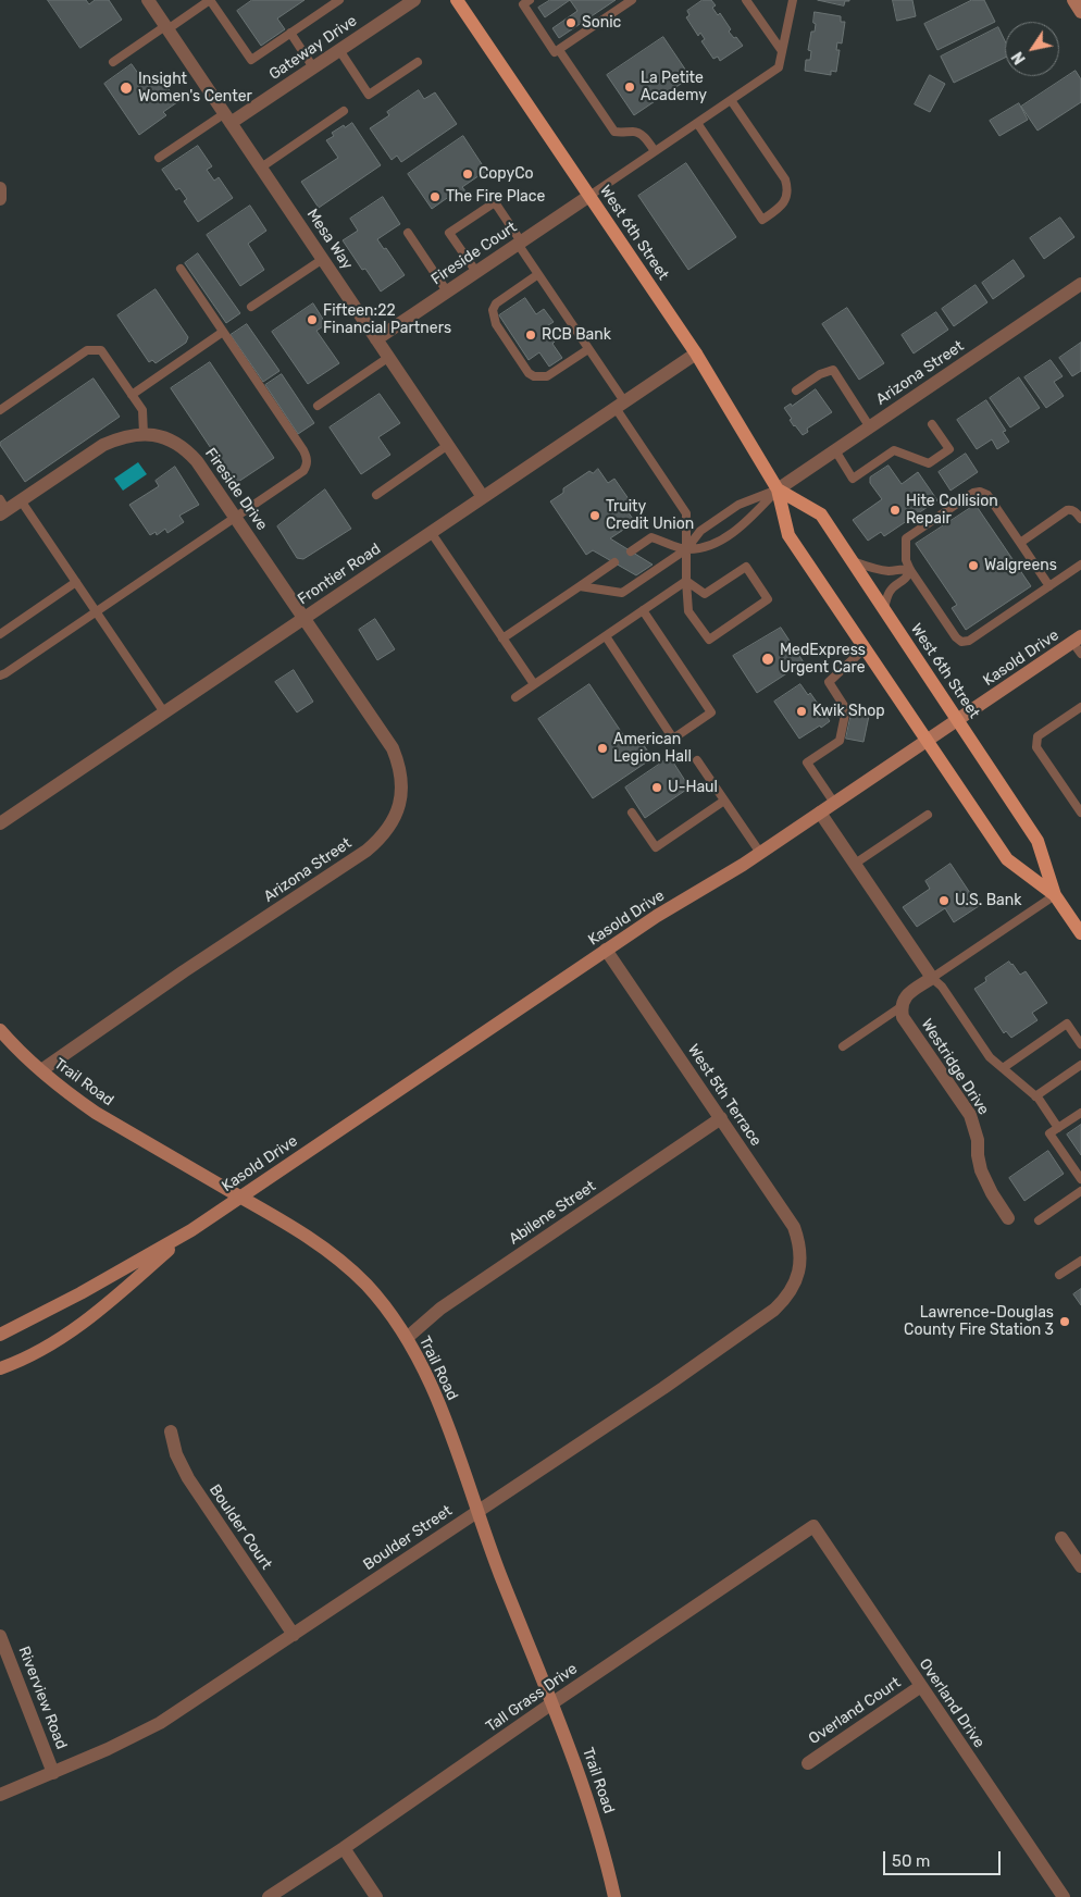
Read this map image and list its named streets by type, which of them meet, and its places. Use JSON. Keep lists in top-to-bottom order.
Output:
{
  "streets": {
    "main road": ["West 6th Street", "Kasold Drive", "Trail Road"],
    "street": [
      "Gateway Drive",
      "Mesa Way",
      "Fireside Court",
      "Arizona Street",
      "Fireside Drive",
      "Frontier Road",
      "Westridge Drive",
      "West 5th Terrace",
      "Abilene Street",
      "Boulder Court",
      "Boulder Street",
      "Riverview Road",
      "Tall Grass Drive",
      "Overland Drive",
      "Overland Court"
    ]
  },
  "crossings": [
    ["Gateway Drive", "Mesa Way"],
    ["West 6th Street", "Fireside Court"],
    ["West 6th Street", "Arizona Street"],
    ["West 6th Street", "Frontier Road"],
    ["West 6th Street", "Kasold Drive"],
    ["Mesa Way", "Fireside Court"],
    ["Mesa Way", "Frontier Road"],
    ["Arizona Street", "Fireside Drive"],
    ["Arizona Street", "Frontier Road"],
    ["Arizona Street", "Trail Road"],
    ["Fireside Drive", "Frontier Road"],
    ["Kasold Drive", "Trail Road"],
    ["Kasold Drive", "West 5th Terrace"],
    ["Trail Road", "Abilene Street"],
    ["Trail Road", "Boulder Street"],
    ["Trail Road", "Tall Grass Drive"],
    ["West 5th Terrace", "Abilene Street"],
    ["West 5th Terrace", "Boulder Street"],
    ["Boulder Court", "Boulder Street"],
    ["Boulder Street", "Riverview Road"],
    ["Tall Grass Drive", "Overland Drive"],
    ["Overland Drive", "Overland Court"]
  ],
  "places": [
    "Sonic",
    "La Petite Academy",
    "Insight Women's Center",
    "CopyCo",
    "The Fire Place",
    "Fifteen:22 Financial Partners",
    "RCB Bank",
    "Hite Collision Repair",
    "Truity Credit Union",
    "Walgreens",
    "MedExpress Urgent Care",
    "Kwik Shop",
    "American Legion Hall",
    "U-Haul",
    "U.S. Bank",
    "Lawrence-Douglas County Fire Station 3"
  ],
  "scale_bar": "50 m",
  "north": "bottom left"
}
